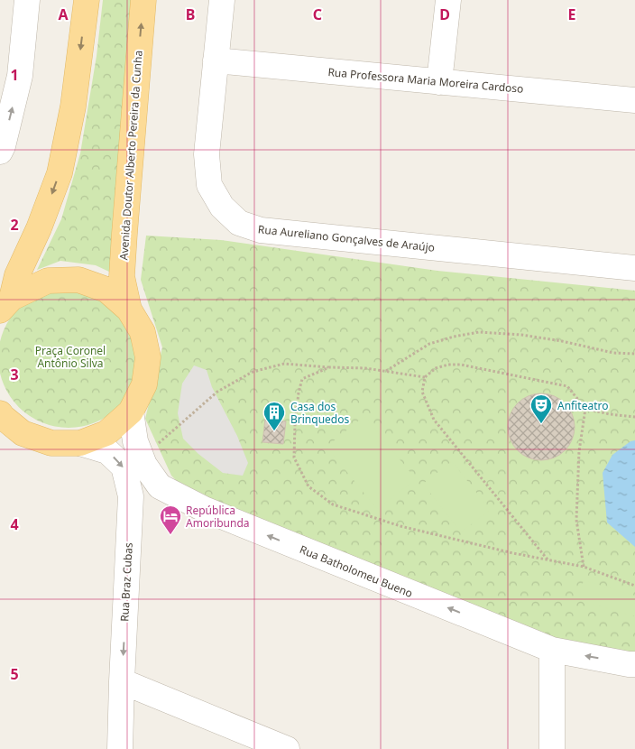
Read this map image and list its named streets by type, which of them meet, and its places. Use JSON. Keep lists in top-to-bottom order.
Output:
{
  "streets": {
    "main road": ["Avenida Doutor Alberto Pereira da Cunha"],
    "street": [
      "Rua Professora Maria Moreira Cardoso",
      "Rua Aureliano Gonçalves de Araújo",
      "Rua Batholomeu Bueno",
      "Rua Braz Cubas"
    ]
  },
  "crossings": [
    ["Rua Professora Maria Moreira Cardoso", "Rua Aureliano Gonçalves de Araújo"]
  ],
  "one_way": ["Rua Braz Cubas"],
  "parks": ["Praça Coronel Antônio Silva"],
  "places": {
    "theatre": ["Anfiteatro"],
    "building": ["Casa dos Brinquedos"],
    "hotel": ["República Amoribunda"]
  },
  "grid": {
    "columns": [
      "A",
      "B",
      "C",
      "D",
      "E"
    ],
    "rows": [
      "1",
      "2",
      "3",
      "4",
      "5"
    ]
  }
}
